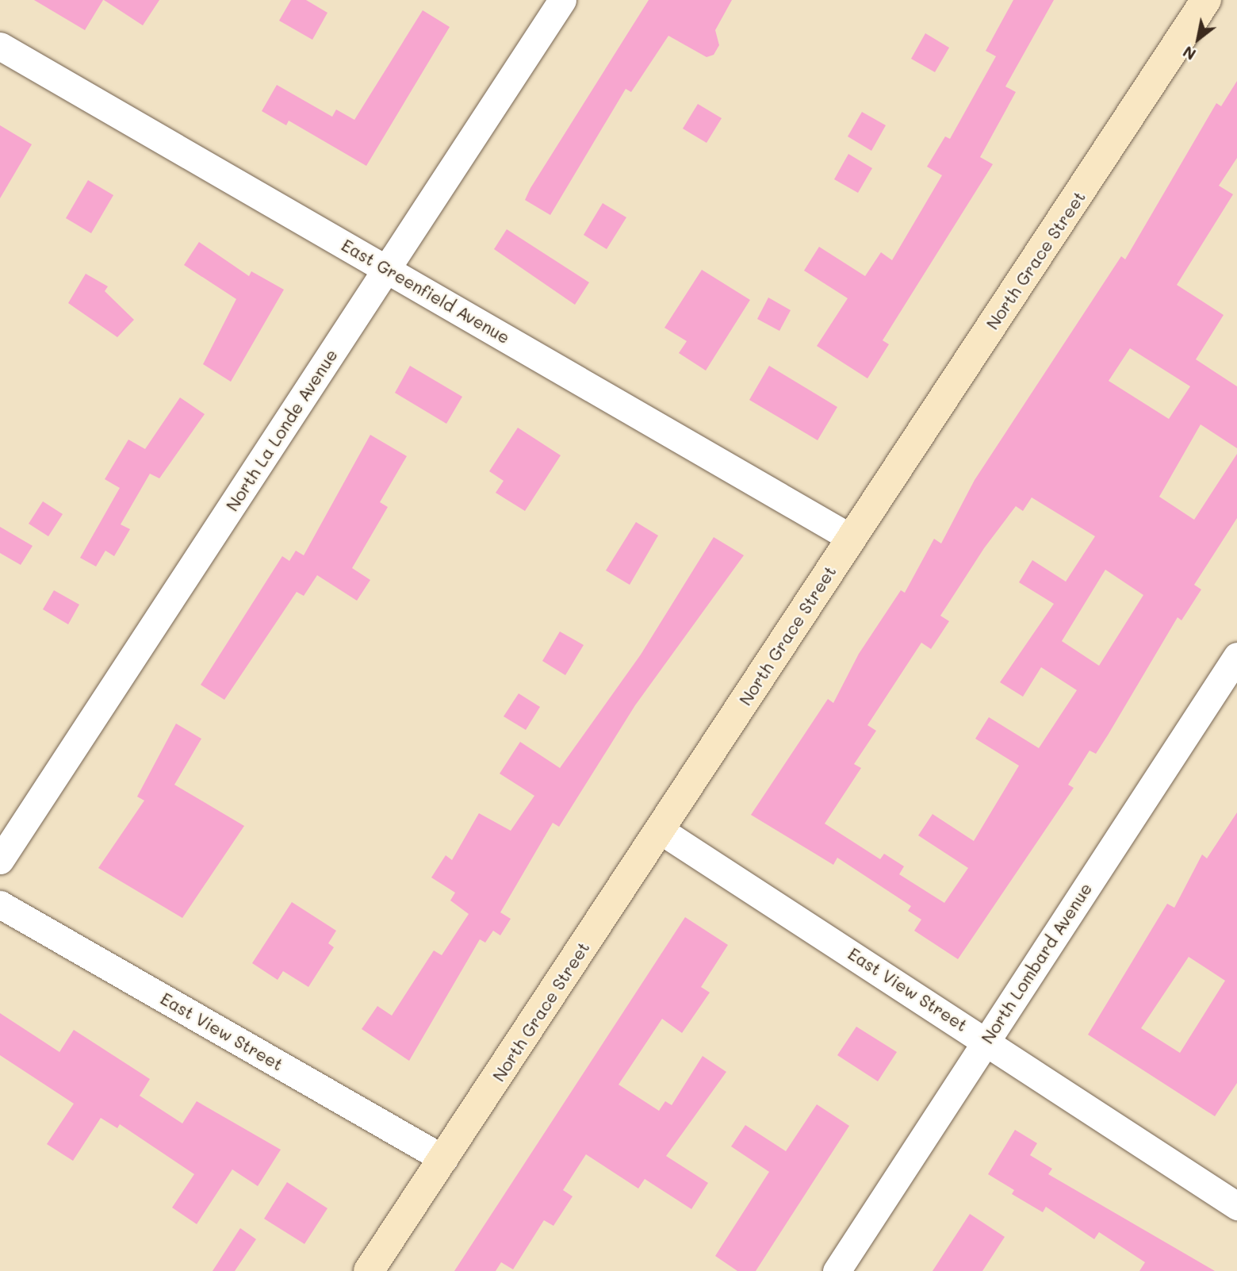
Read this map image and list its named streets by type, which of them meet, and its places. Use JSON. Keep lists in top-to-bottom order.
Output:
{
  "streets": {
    "street": [
      "North Grace Street",
      "East Greenfield Avenue",
      "North La Londe Avenue",
      "North Lombard Avenue",
      "East View Street"
    ]
  },
  "crossings": [
    ["North Grace Street", "East Greenfield Avenue"],
    ["North Grace Street", "East View Street"],
    ["East Greenfield Avenue", "North La Londe Avenue"],
    ["North Lombard Avenue", "East View Street"]
  ],
  "north": "bottom left"
}
